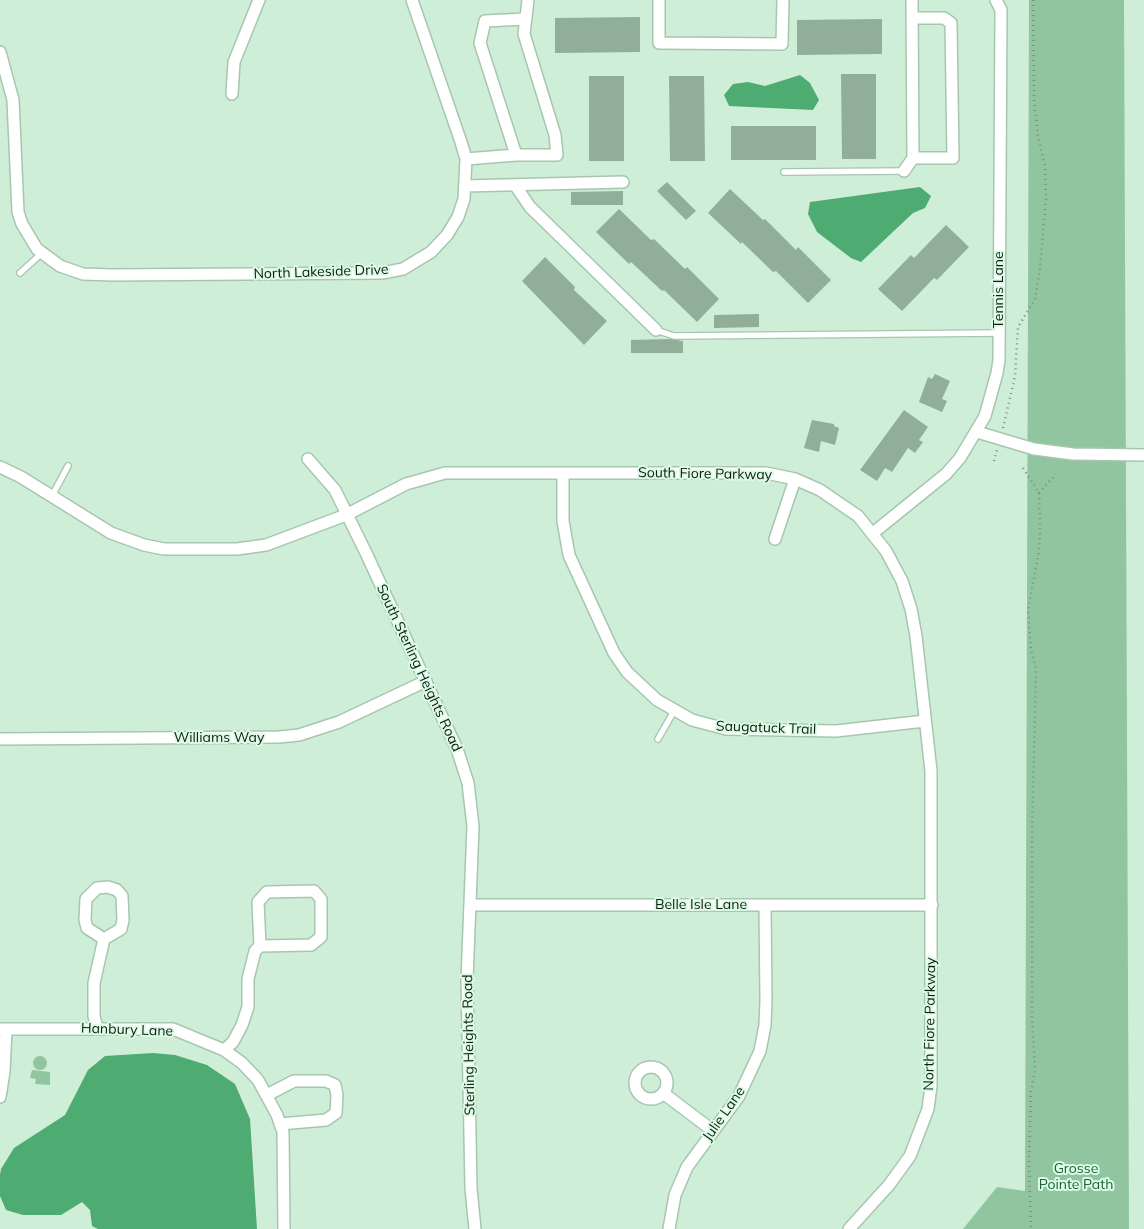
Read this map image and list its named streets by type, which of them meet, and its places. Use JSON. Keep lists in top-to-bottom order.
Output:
{
  "streets": {
    "street": [
      "North Lakeside Drive",
      "Tennis Lane",
      "South Fiore Parkway",
      "South Sterling Heights Road",
      "Saugatuck Trail",
      "Williams Way",
      "Belle Isle Lane",
      "North Fiore Parkway",
      "Hanbury Lane",
      "Sterling Heights Road",
      "Julie Lane"
    ]
  },
  "crossings": [
    ["Tennis Lane", "South Fiore Parkway"],
    ["South Fiore Parkway", "South Sterling Heights Road"],
    ["South Fiore Parkway", "Saugatuck Trail"],
    ["South Fiore Parkway", "North Fiore Parkway"],
    ["South Sterling Heights Road", "Williams Way"],
    ["South Sterling Heights Road", "Sterling Heights Road"],
    ["Belle Isle Lane", "North Fiore Parkway"],
    ["Belle Isle Lane", "Sterling Heights Road"],
    ["Belle Isle Lane", "Julie Lane"]
  ],
  "parks": ["Grosse Pointe Path"]
}
